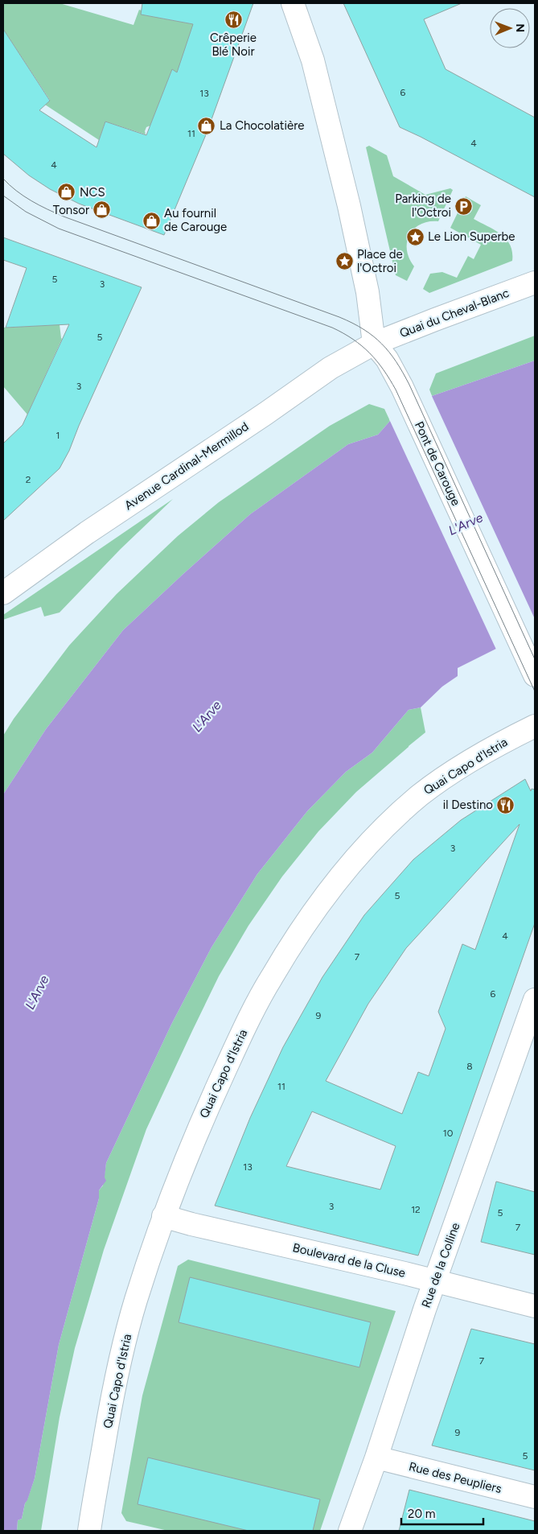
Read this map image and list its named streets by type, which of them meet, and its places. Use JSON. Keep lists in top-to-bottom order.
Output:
{
  "streets": {
    "street": [
      "Quai du Cheval-Blanc",
      "Pont de Carouge",
      "Avenue Cardinal-Mermillod",
      "Quai Capo d'Istria",
      "Boulevard de la Cluse",
      "Rue de la Colline",
      "Rue des Peupliers"
    ]
  },
  "crossings": [
    ["Quai du Cheval-Blanc", "Pont de Carouge"],
    ["Quai du Cheval-Blanc", "Avenue Cardinal-Mermillod"],
    ["Pont de Carouge", "Avenue Cardinal-Mermillod"],
    ["Quai Capo d'Istria", "Boulevard de la Cluse"],
    ["Boulevard de la Cluse", "Rue de la Colline"],
    ["Rue de la Colline", "Rue des Peupliers"]
  ],
  "water": ["L'Arve"],
  "places": {
    "restaurant": ["Crêperie Blé Noir", "il Destino"],
    "shop": [
      "La Chocolatière",
      "NCS",
      "Tonsor",
      "Au fournil de Carouge"
    ],
    "parking": ["Parking de l'Octroi"],
    "place": ["Le Lion Superbe", "Place de l'Octroi"]
  },
  "house_numbers": [
    "6",
    "13",
    "11",
    "4",
    "4",
    "5",
    "3",
    "5",
    "3",
    "1",
    "2",
    "3",
    "5",
    "4",
    "7",
    "6",
    "9",
    "8",
    "11",
    "10",
    "13",
    "3",
    "12",
    "5",
    "7",
    "7",
    "9",
    "5"
  ],
  "scale_bar": "20 m",
  "north": "right"
}
